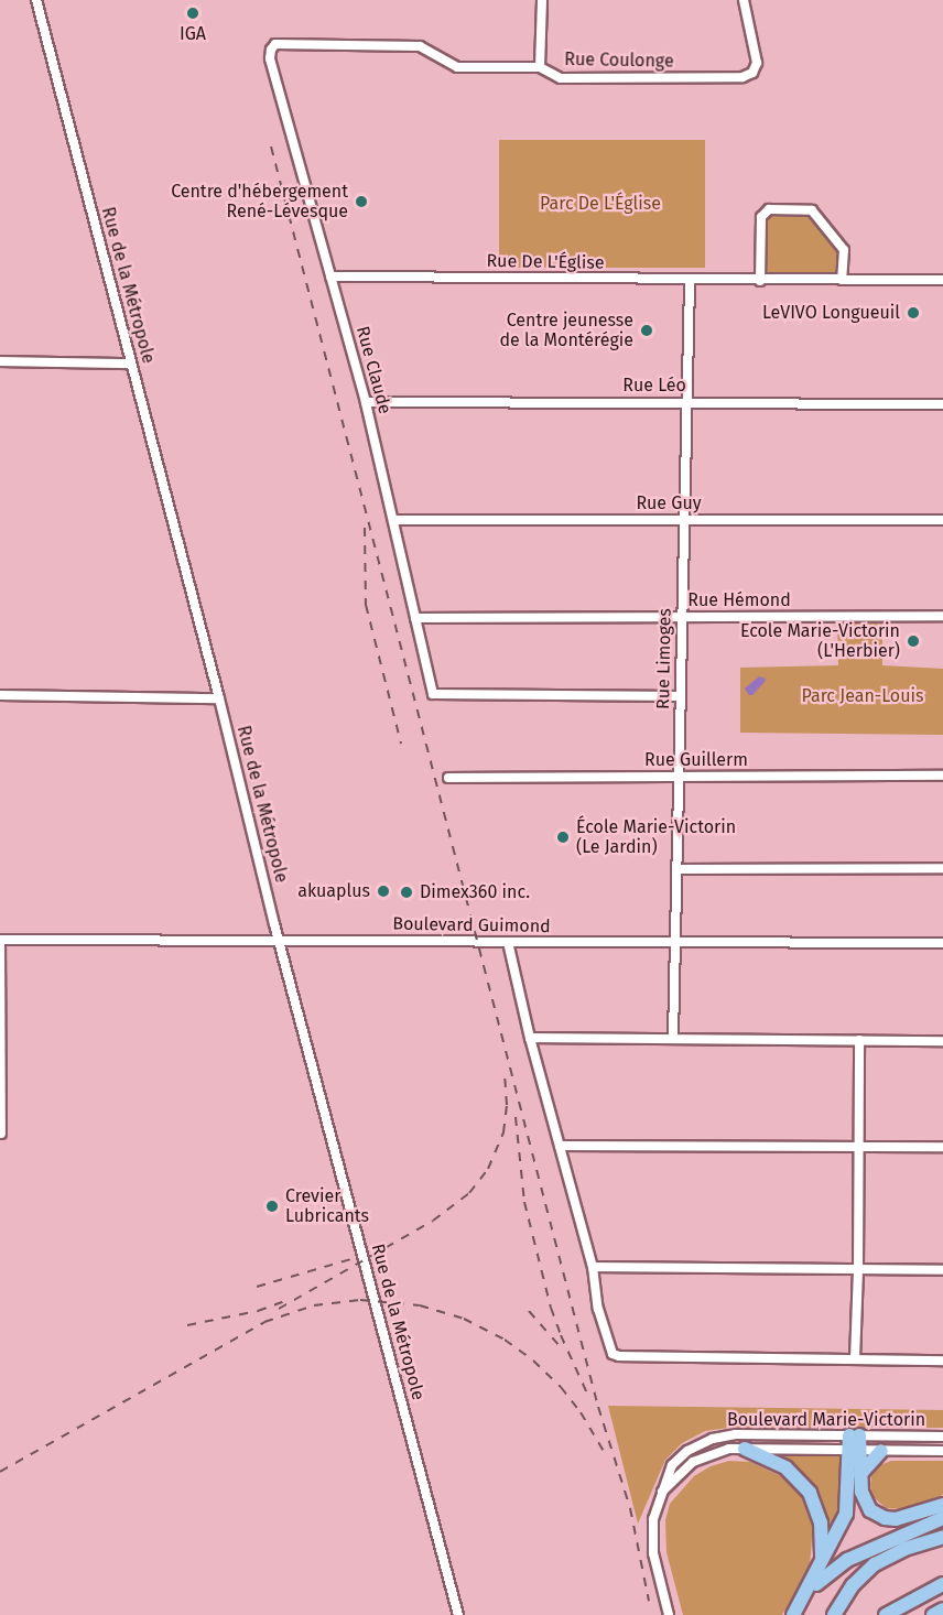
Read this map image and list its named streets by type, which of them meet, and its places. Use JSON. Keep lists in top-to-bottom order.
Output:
{
  "streets": {
    "street": [
      "Rue Coulonge",
      "Rue De L'Église",
      "Rue de la Métropole",
      "Rue Claude",
      "Rue Léo",
      "Rue Guy",
      "Rue Hémond",
      "Rue Limoges",
      "Rue Guillerm",
      "Boulevard Guimond",
      "Boulevard Marie-Victorin"
    ]
  },
  "crossings": [
    ["Rue Coulonge", "Rue Claude"],
    ["Rue De L'Église", "Rue Claude"],
    ["Rue De L'Église", "Rue Limoges"],
    ["Rue de la Métropole", "Boulevard Guimond"],
    ["Rue Claude", "Rue Léo"],
    ["Rue Claude", "Rue Guy"],
    ["Rue Claude", "Rue Hémond"],
    ["Rue Claude", "Rue Limoges"],
    ["Rue Léo", "Rue Limoges"],
    ["Rue Guy", "Rue Limoges"],
    ["Rue Hémond", "Rue Limoges"],
    ["Rue Limoges", "Rue Guillerm"],
    ["Rue Limoges", "Boulevard Guimond"]
  ],
  "parks": ["Parc De L'Église", "Parc Jean-Louis"],
  "places": [
    "IGA",
    "Centre d'hébergement René-Lévesque",
    "LeVIVO Longueuil",
    "Centre jeunesse de la Montérégie",
    "Ecole Marie-Victorin (L'Herbier)",
    "École Marie-Victorin (Le Jardin)",
    "akuaplus",
    "Dimex360 inc.",
    "Crevier Lubricants"
  ]
}
